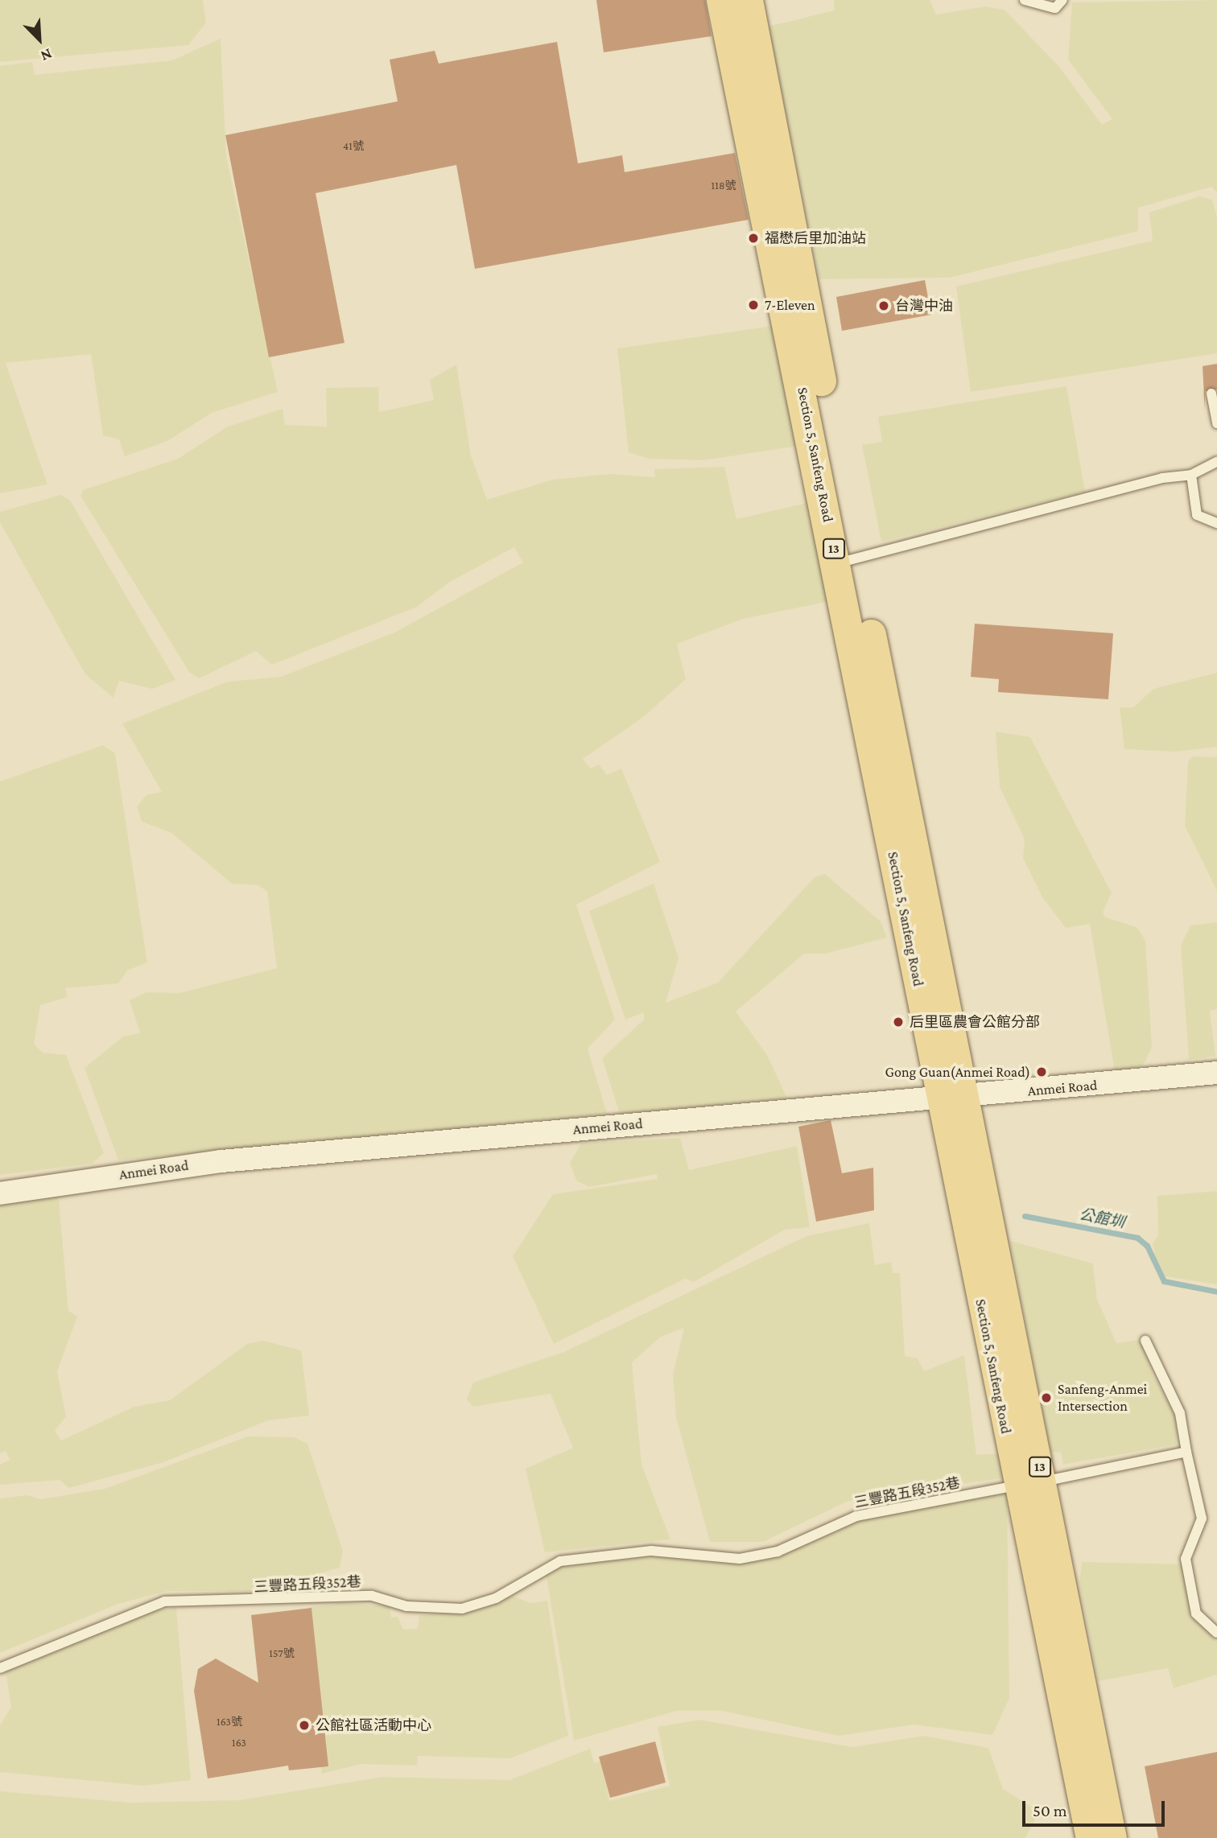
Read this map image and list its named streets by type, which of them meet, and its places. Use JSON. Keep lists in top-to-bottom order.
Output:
{
  "streets": {
    "main road": ["Section 5, Sanfeng Road", "13"],
    "street": ["Anmei Road"],
    "lane": ["三豐路五段352巷"]
  },
  "crossings": [
    ["Section 5, Sanfeng Road", "Anmei Road"],
    ["Section 5, Sanfeng Road", "三豐路五段352巷"]
  ],
  "water": ["公館圳"],
  "places": [
    "福懋后里加油站",
    "7-Eleven",
    "台灣中油",
    "后里區農會公館分部",
    "Gong Guan(Anmei Road)",
    "Sanfeng-Anmei Intersection",
    "公館社區活動中心"
  ],
  "house_numbers": [
    "41號",
    "118號",
    "157號",
    "163號",
    "163"
  ],
  "scale_bar": "50 m",
  "north": "bottom right"
}
